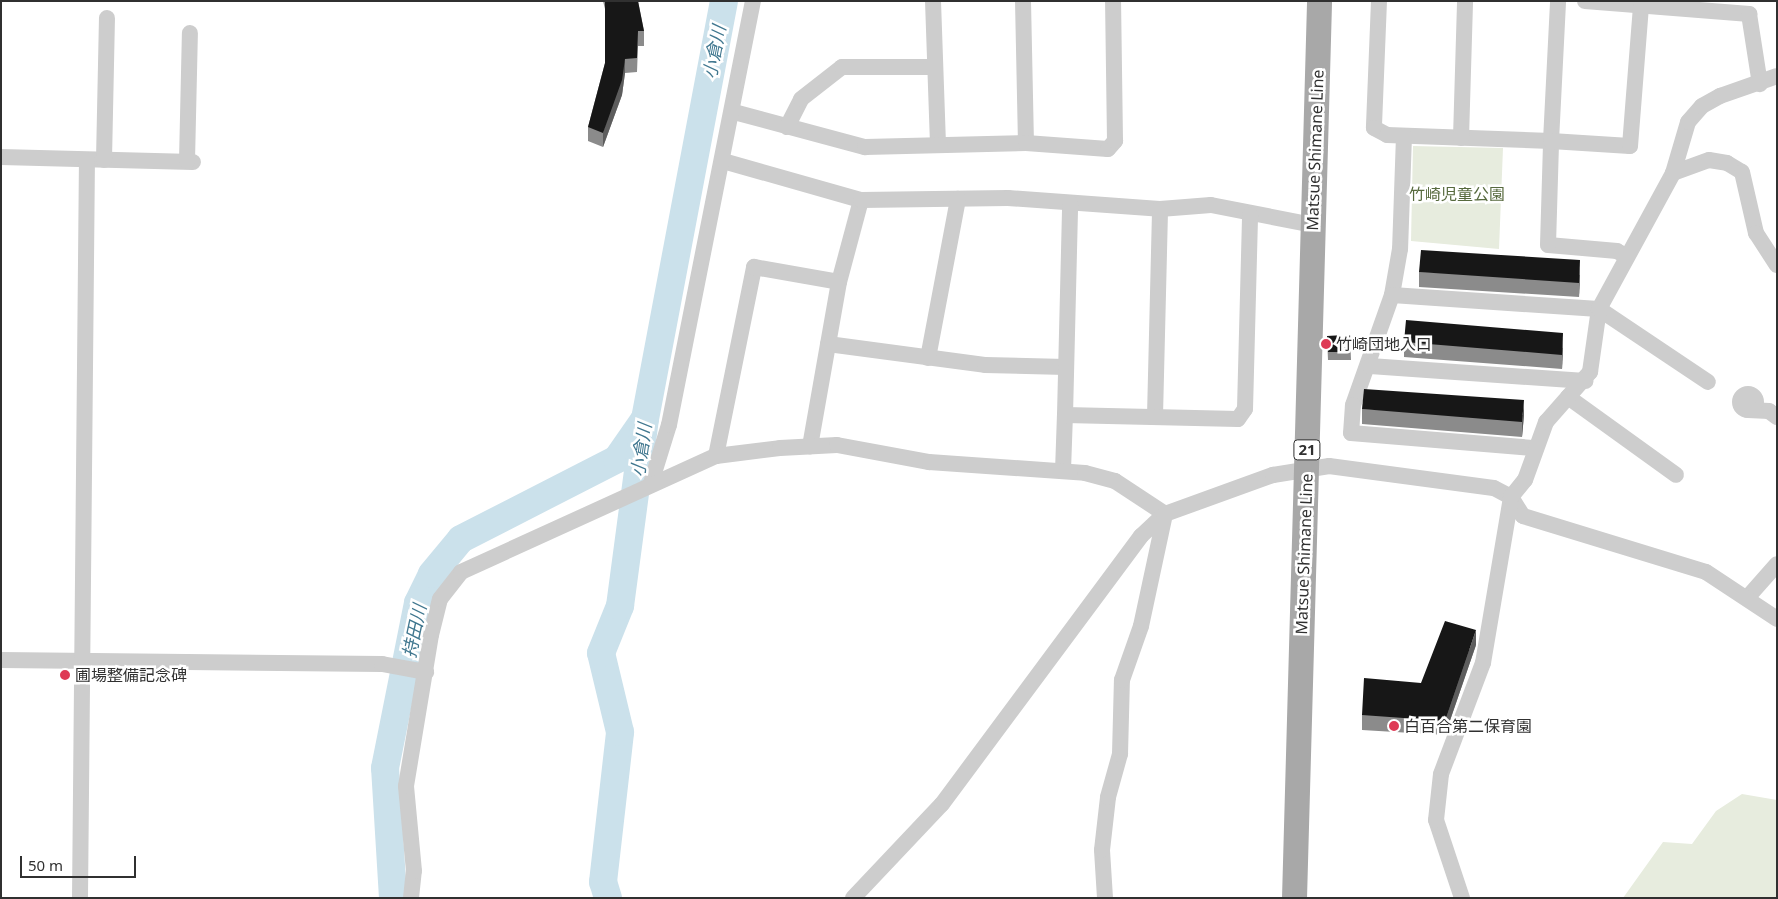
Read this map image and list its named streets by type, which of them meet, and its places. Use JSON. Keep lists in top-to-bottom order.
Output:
{
  "streets": {
    "main road": ["Matsue Shimane Line", "21"]
  },
  "water": ["小倉川", "持田川"],
  "parks": ["竹崎児童公園"],
  "places": ["竹崎団地入口", "圃場整備記念碑", "白百合第二保育園"],
  "scale_bar": "50 m"
}
